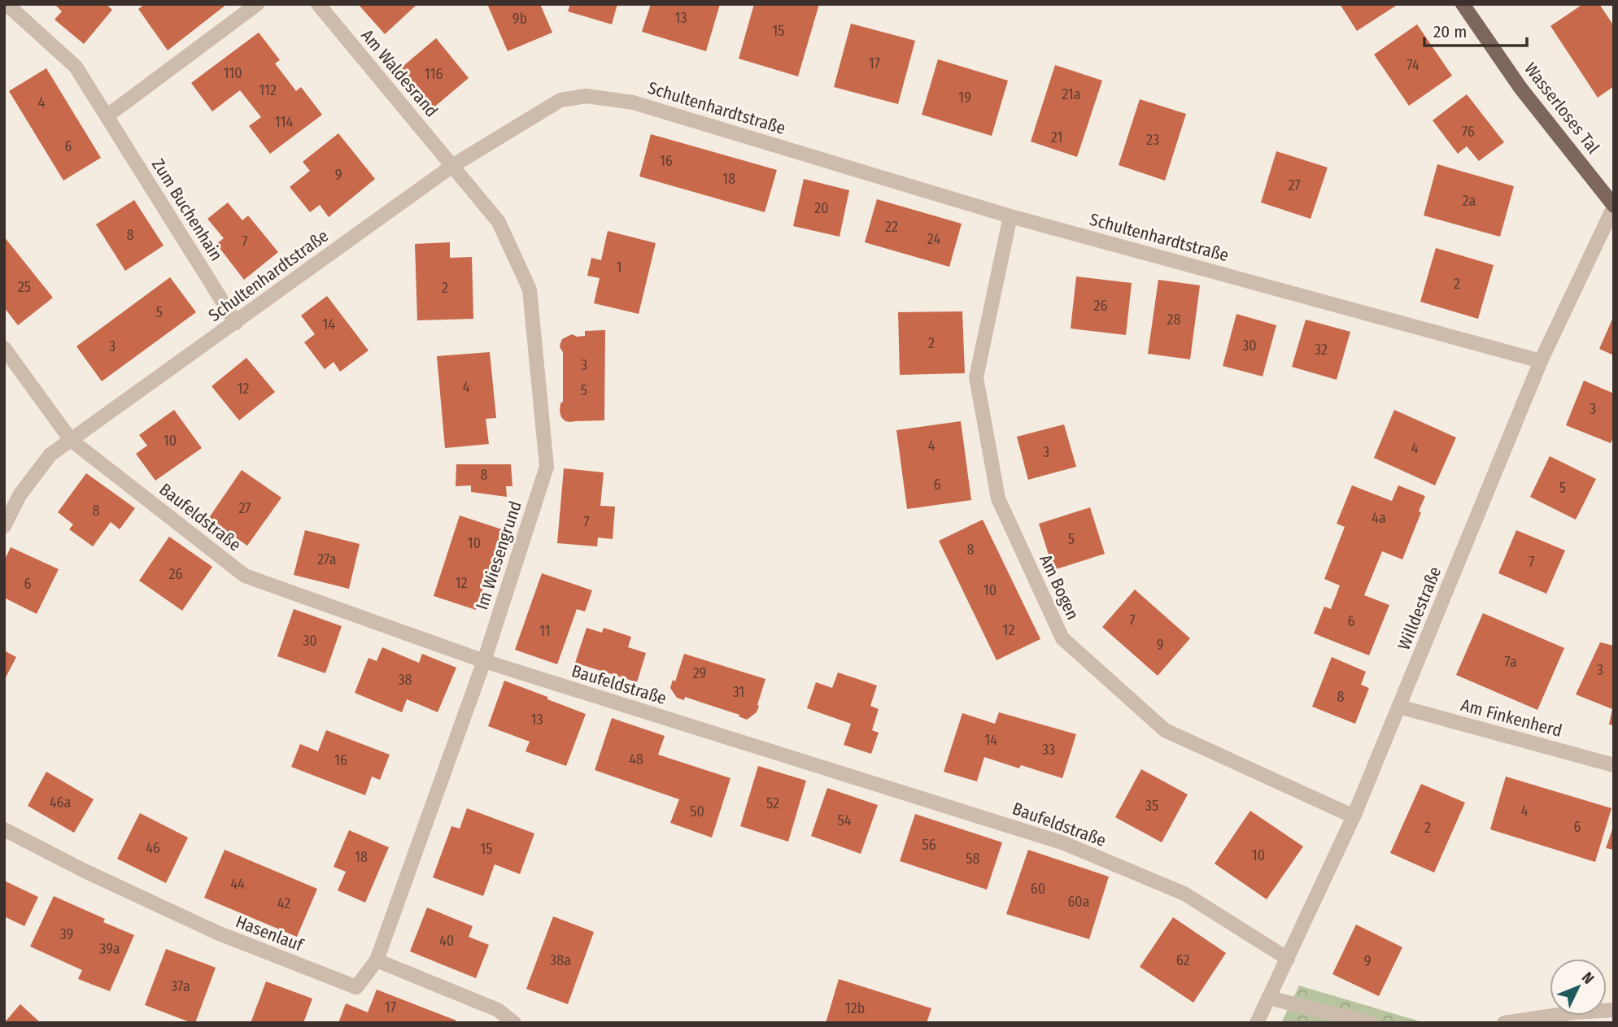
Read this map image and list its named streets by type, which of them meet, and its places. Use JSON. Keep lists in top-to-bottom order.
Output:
{
  "streets": {
    "main road": ["Wasserloses Tal"],
    "street": [
      "Am Waldesrand",
      "Schultenhardtstraße",
      "Zum Buchenhain",
      "Baufeldstraße",
      "Im Wiesengrund",
      "Am Bogen",
      "Willdestraße",
      "Am Finkenherd",
      "Hasenlauf"
    ]
  },
  "crossings": [
    ["Am Waldesrand", "Schultenhardtstraße"],
    ["Am Waldesrand", "Im Wiesengrund"],
    ["Schultenhardtstraße", "Zum Buchenhain"],
    ["Schultenhardtstraße", "Baufeldstraße"],
    ["Schultenhardtstraße", "Im Wiesengrund"],
    ["Schultenhardtstraße", "Am Bogen"],
    ["Schultenhardtstraße", "Willdestraße"],
    ["Wasserloses Tal", "Willdestraße"],
    ["Baufeldstraße", "Im Wiesengrund"],
    ["Baufeldstraße", "Willdestraße"],
    ["Im Wiesengrund", "Hasenlauf"],
    ["Am Bogen", "Willdestraße"],
    ["Willdestraße", "Am Finkenherd"]
  ],
  "house_numbers": [
    "13",
    "9b",
    "15",
    "17",
    "74",
    "110",
    "116",
    "112",
    "21a",
    "19",
    "4",
    "114",
    "76",
    "21",
    "23",
    "6",
    "16",
    "9",
    "18",
    "27",
    "2a",
    "20",
    "22",
    "8",
    "24",
    "7",
    "1",
    "2",
    "25",
    "2",
    "26",
    "5",
    "28",
    "14",
    "2",
    "30",
    "3",
    "32",
    "3",
    "4",
    "12",
    "5",
    "3",
    "10",
    "4",
    "4",
    "3",
    "8",
    "6",
    "5",
    "27",
    "8",
    "4a",
    "7",
    "5",
    "10",
    "8",
    "27a",
    "7",
    "26",
    "12",
    "6",
    "10",
    "7",
    "6",
    "12",
    "11",
    "30",
    "9",
    "7a",
    "3",
    "29",
    "38",
    "31",
    "8",
    "13",
    "14",
    "33",
    "48",
    "16",
    "46a",
    "52",
    "35",
    "4",
    "50",
    "54",
    "6",
    "2",
    "56",
    "46",
    "15",
    "10",
    "18",
    "58",
    "44",
    "60",
    "60a",
    "42",
    "39",
    "40",
    "39a",
    "38a",
    "62",
    "9",
    "37a",
    "17",
    "12b"
  ],
  "scale_bar": "20 m",
  "north": "top right"
}
